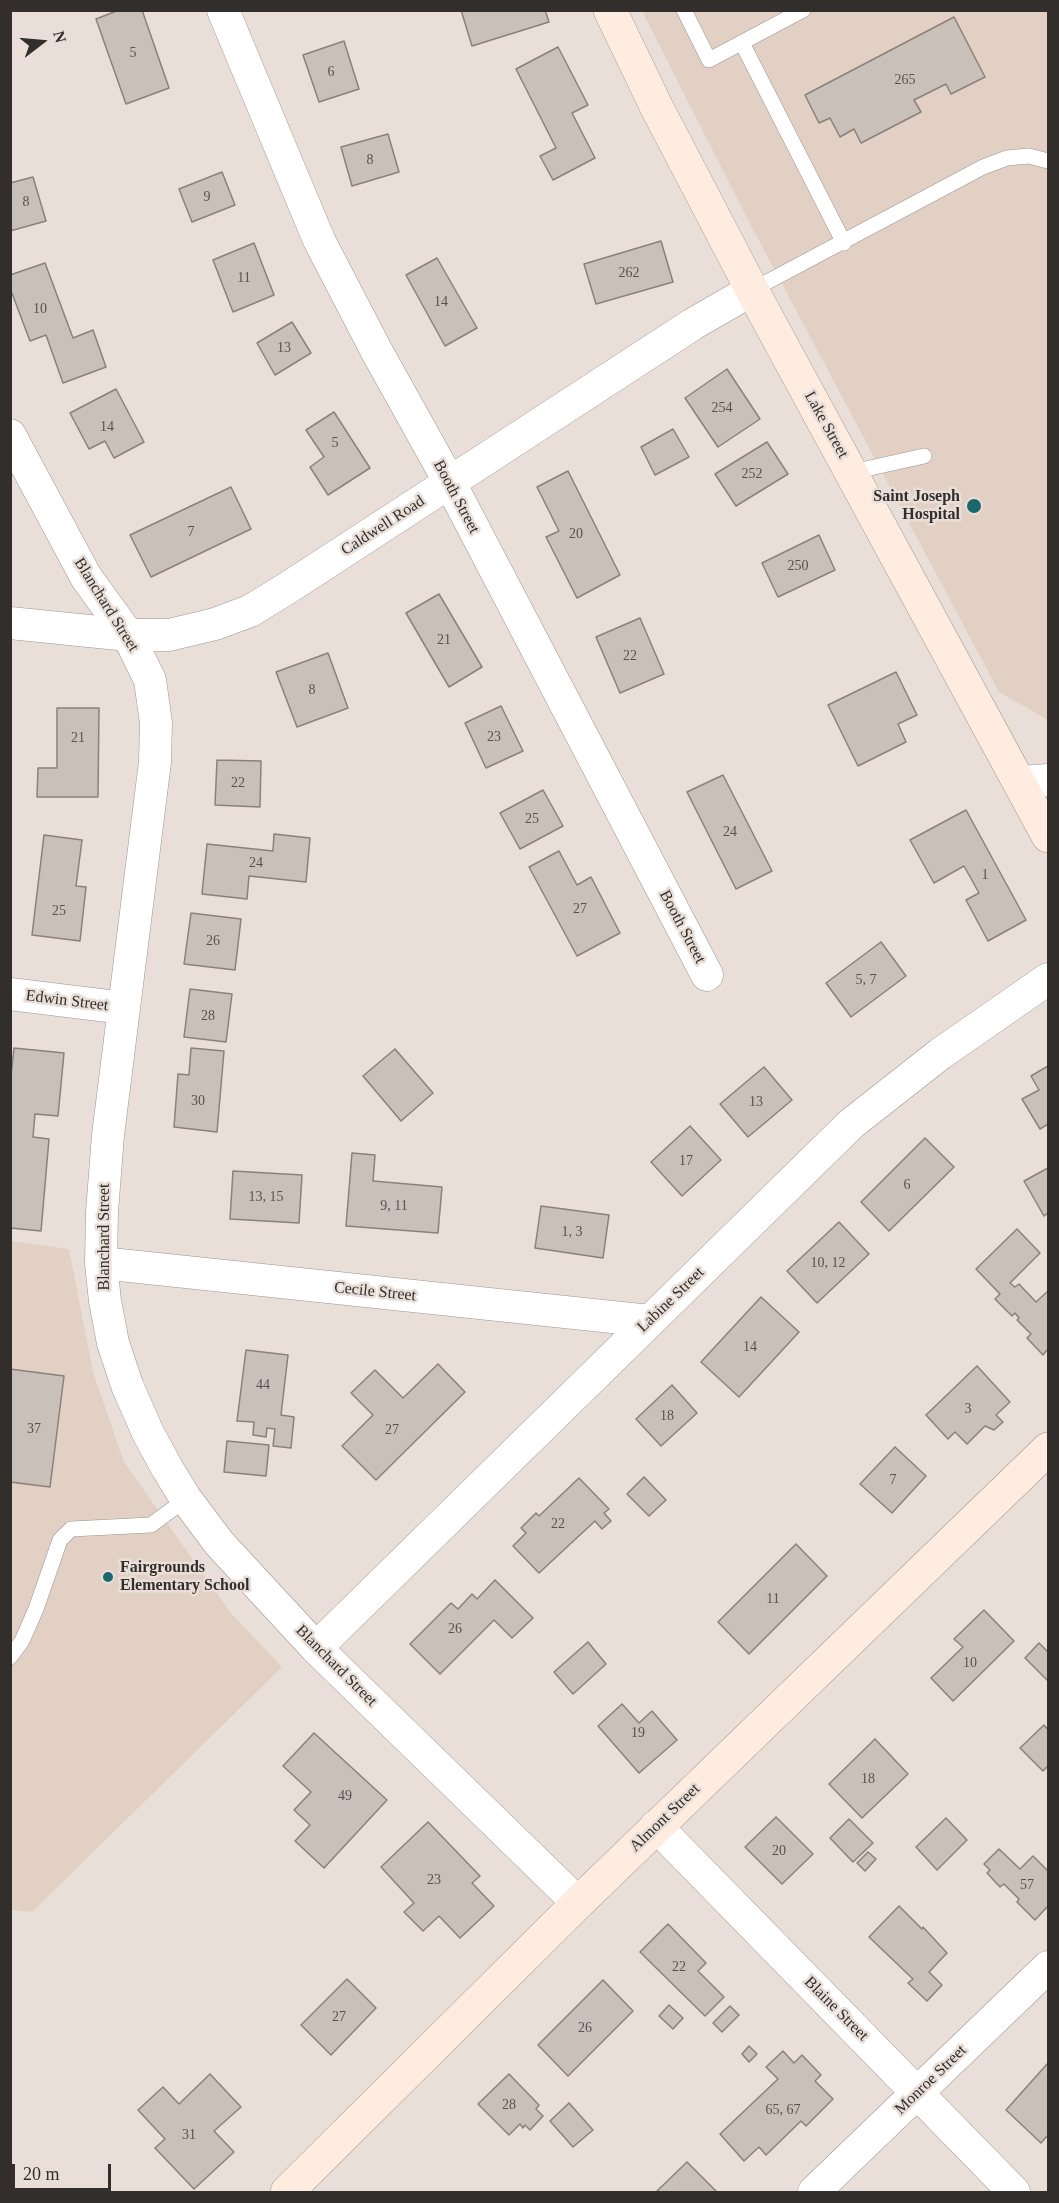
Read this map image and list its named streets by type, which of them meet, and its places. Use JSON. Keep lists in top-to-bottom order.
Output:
{
  "streets": {
    "street": [
      "Lake Street",
      "Booth Street",
      "Caldwell Road",
      "Blanchard Street",
      "Edwin Street",
      "Cecile Street",
      "Labine Street",
      "Almont Street",
      "Blaine Street",
      "Monroe Street"
    ]
  },
  "crossings": [
    ["Lake Street", "Caldwell Road"],
    ["Booth Street", "Caldwell Road"],
    ["Caldwell Road", "Blanchard Street"],
    ["Blanchard Street", "Edwin Street"],
    ["Blanchard Street", "Cecile Street"],
    ["Blanchard Street", "Labine Street"],
    ["Blanchard Street", "Almont Street"],
    ["Cecile Street", "Labine Street"],
    ["Almont Street", "Blaine Street"],
    ["Blaine Street", "Monroe Street"]
  ],
  "places": ["Saint Joseph Hospital", "Fairgrounds Elementary School"],
  "house_numbers": [
    "5",
    "6",
    "265",
    "8",
    "9",
    "8",
    "262",
    "11",
    "14",
    "10",
    "13",
    "254",
    "14",
    "5",
    "252",
    "7",
    "20",
    "250",
    "21",
    "22",
    "8",
    "23",
    "21",
    "22",
    "25",
    "24",
    "24",
    "1",
    "27",
    "25",
    "26",
    "5, 7",
    "28",
    "30",
    "13",
    "17",
    "6",
    "13, 15",
    "9, 11",
    "1, 3",
    "10, 12",
    "14",
    "44",
    "3",
    "18",
    "37",
    "27",
    "7",
    "22",
    "11",
    "26",
    "10",
    "19",
    "18",
    "49",
    "20",
    "23",
    "57",
    "22",
    "27",
    "26",
    "28",
    "65, 67",
    "31"
  ],
  "scale_bar": "20 m",
  "north": "right"
}
